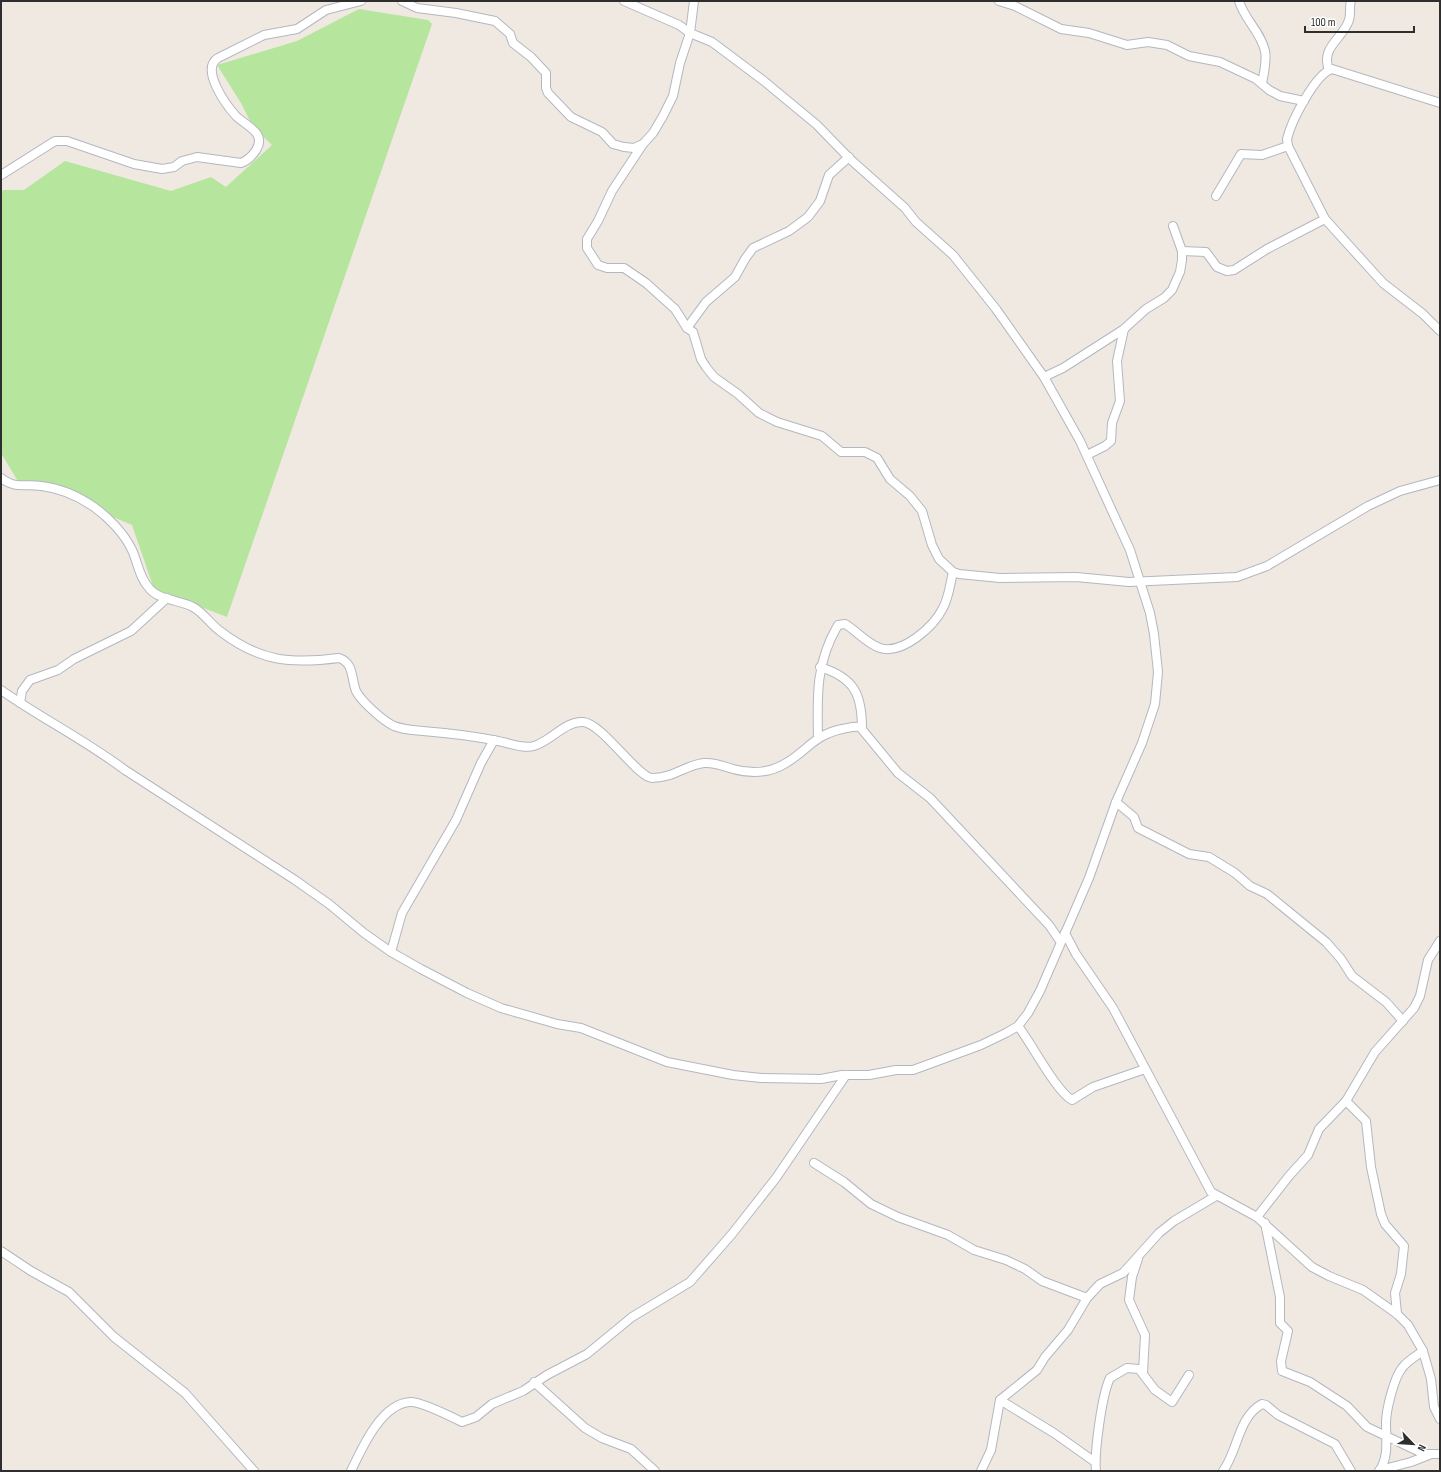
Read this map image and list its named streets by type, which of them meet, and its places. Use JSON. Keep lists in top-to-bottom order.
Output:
{
  "scale_bar": "100 m",
  "north": "bottom right"
}
